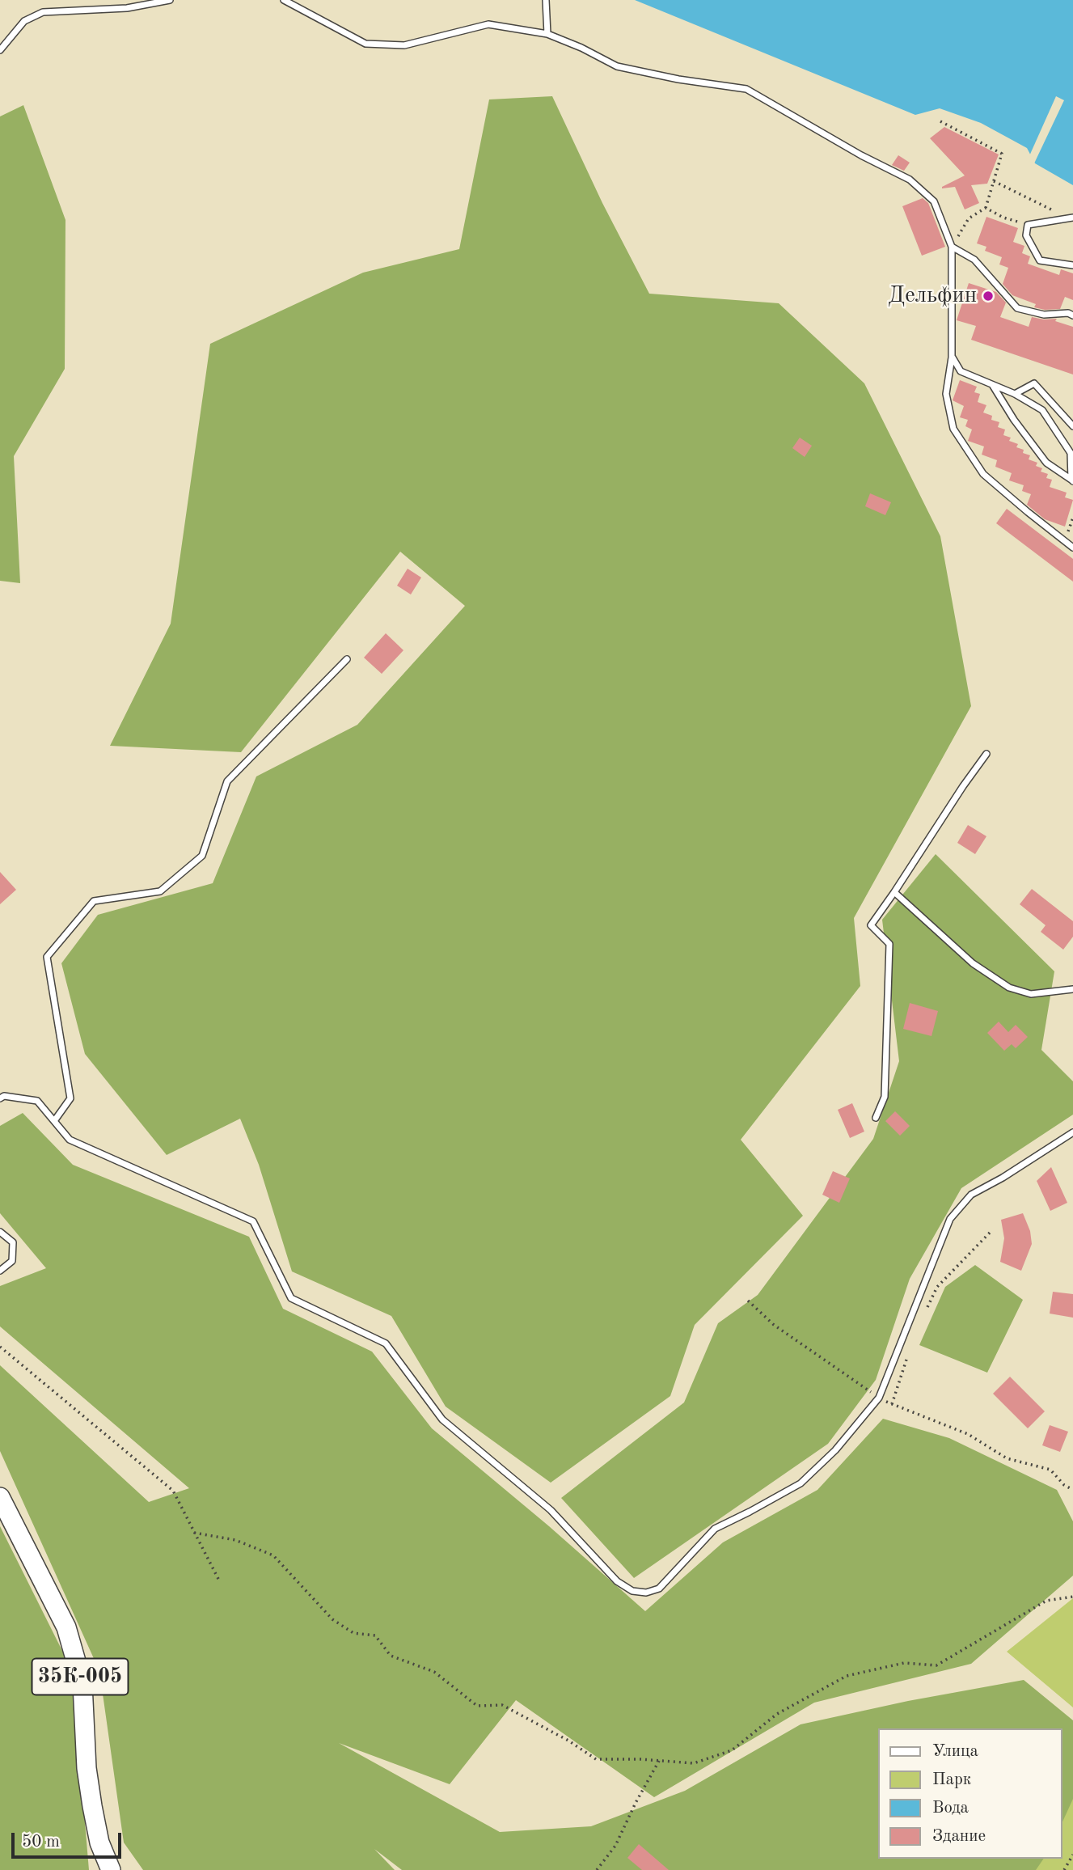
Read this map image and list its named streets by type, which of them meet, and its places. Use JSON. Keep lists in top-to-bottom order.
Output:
{
  "streets": {
    "main road": ["35К-005"]
  },
  "places": ["Дельфин"],
  "legend": [
    "Улица",
    "Парк",
    "Вода",
    "Здание"
  ],
  "scale_bar": "50 m"
}
